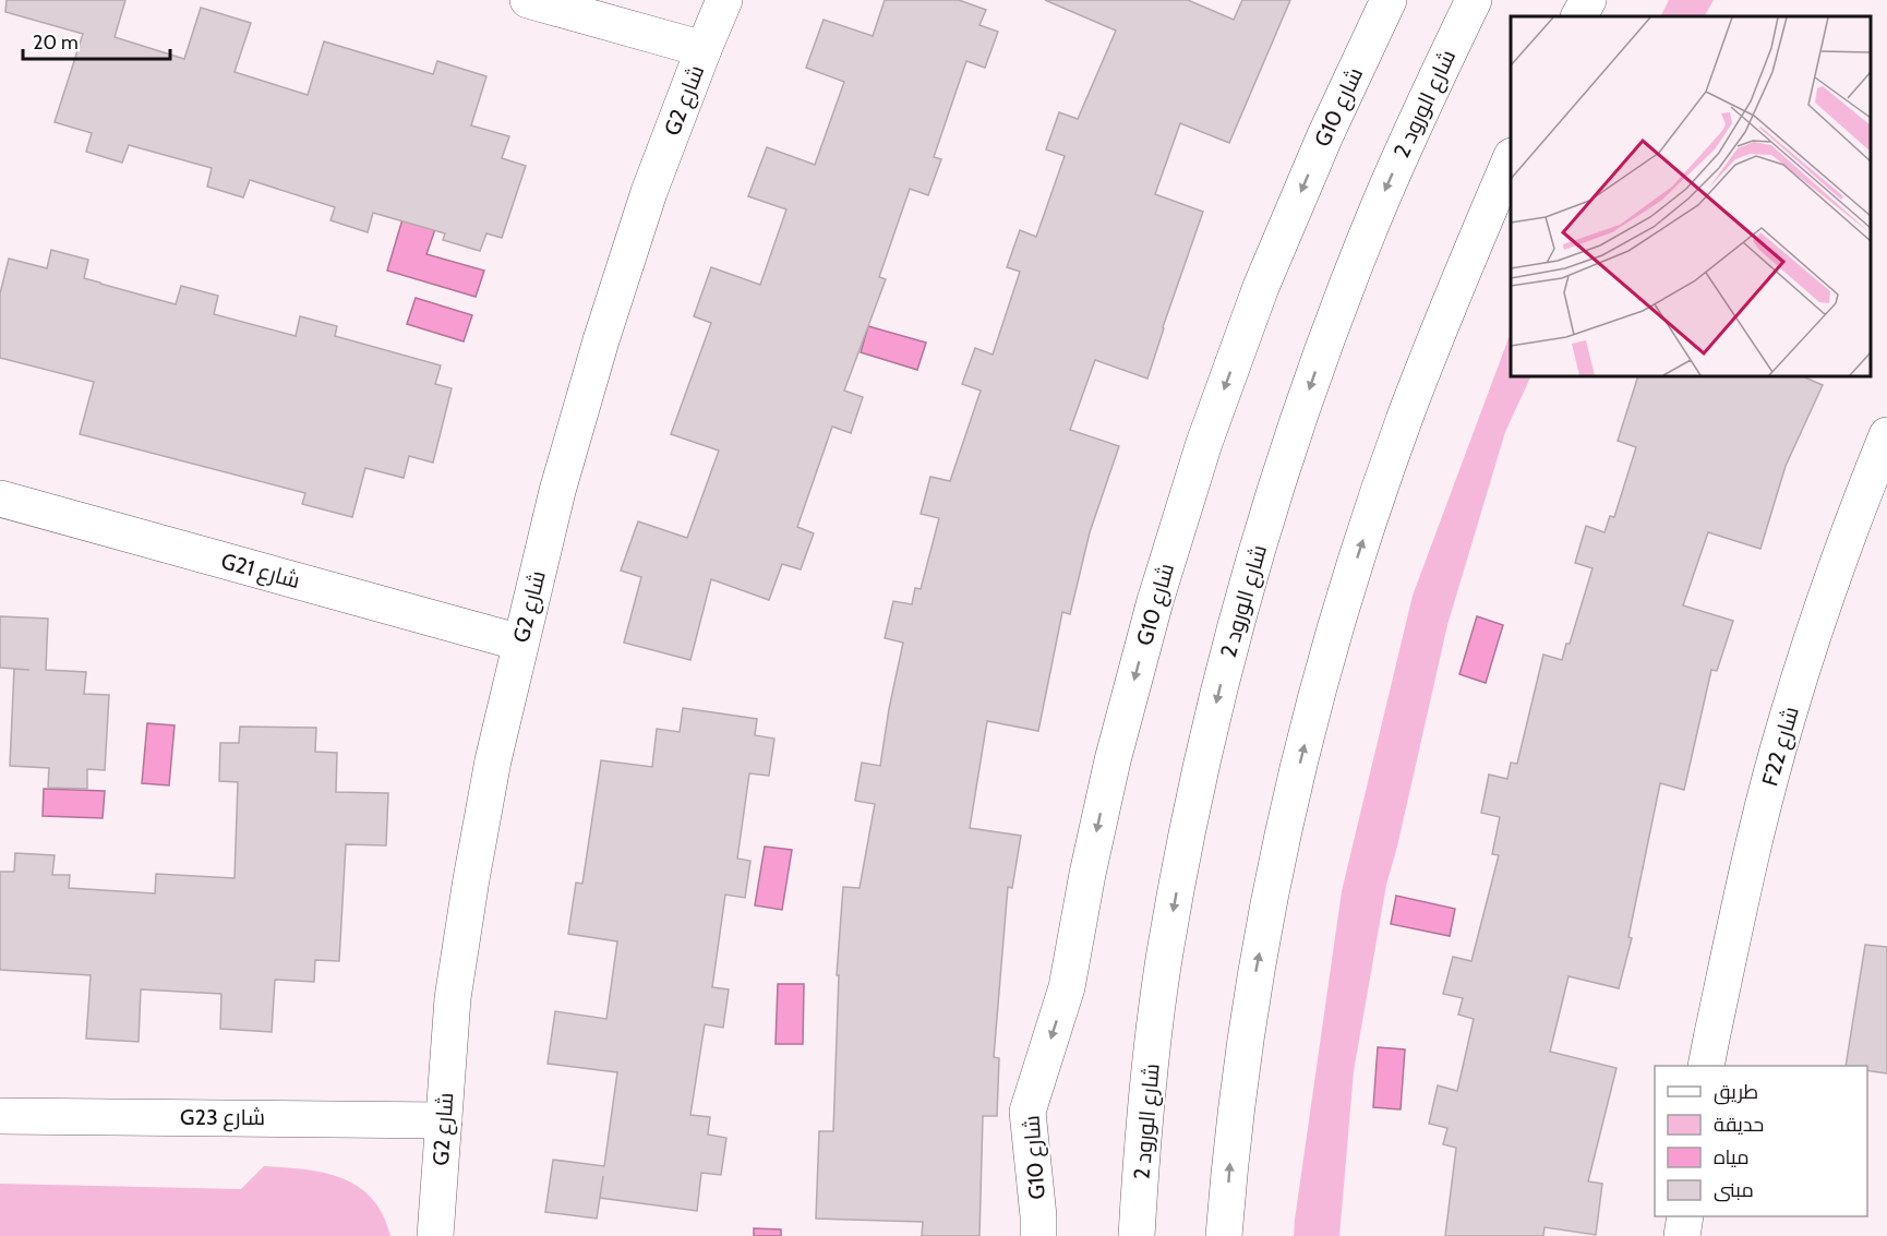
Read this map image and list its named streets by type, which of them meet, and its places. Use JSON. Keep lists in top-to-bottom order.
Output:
{
  "streets": {
    "street": [
      "G2 شارع",
      "شارع الورود 2",
      "G10 شارع",
      "G21 شارع",
      "F22 شارع",
      "G23 شارع"
    ]
  },
  "crossings": [
    ["G2 شارع", "G21 شارع"],
    ["G2 شارع", "G23 شارع"]
  ],
  "legend": [
    "طريق",
    "حديقة",
    "مياه",
    "مبنى"
  ],
  "scale_bar": "20 m"
}
